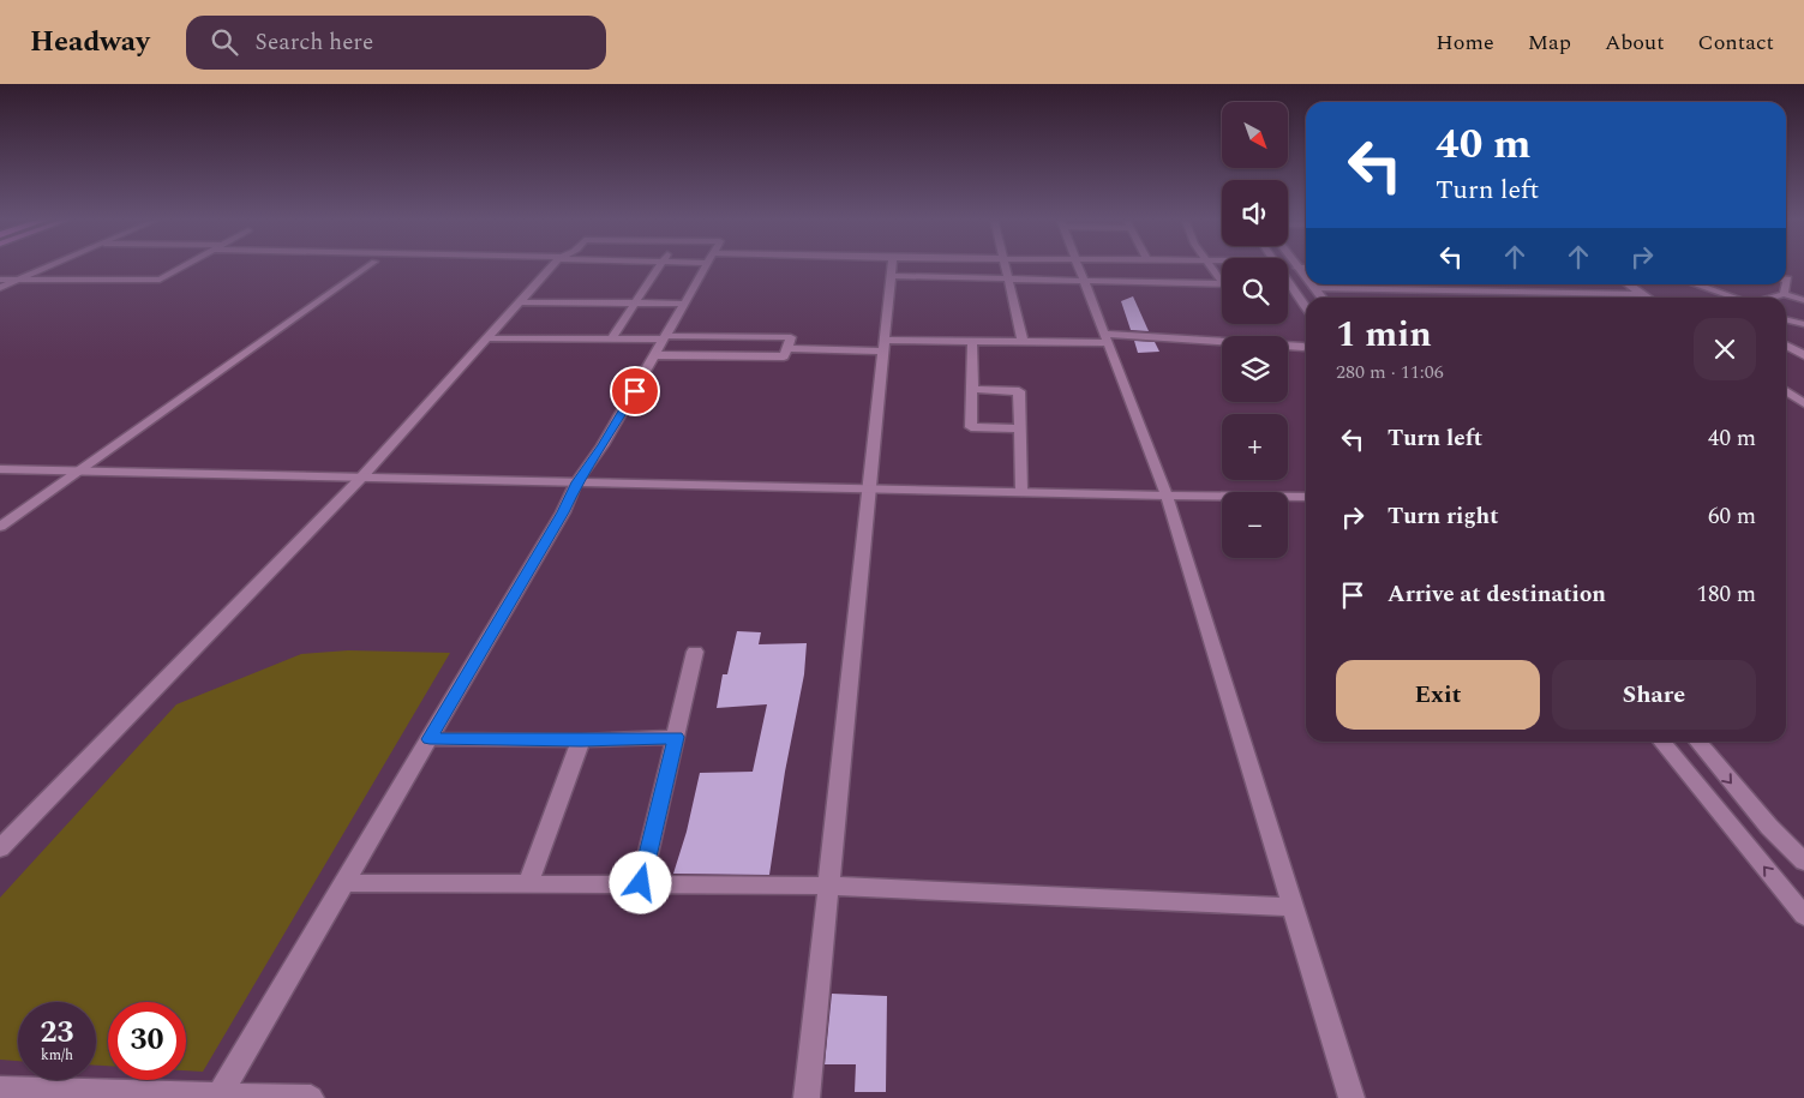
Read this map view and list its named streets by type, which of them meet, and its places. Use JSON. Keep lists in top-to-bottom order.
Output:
{
  "north": "bottom right",
  "page": {
    "header": "Headway",
    "search": "Search here",
    "nav": [
      "Home",
      "Map",
      "About",
      "Contact"
    ],
    "map_buttons": ["+", "−"],
    "turn": ["40 m", "Turn left"],
    "heading": ["1 min", "280 m · 11:06"],
    "list": [
      {
        "name": "Turn left",
        "value": "40 m"
      },
      {
        "name": "Turn right",
        "value": "60 m"
      },
      {
        "name": "Arrive at destination",
        "value": "180 m"
      }
    ],
    "buttons": ["Exit", "Share"],
    "speed": "23 km/h",
    "limit": "30"
  }
}
